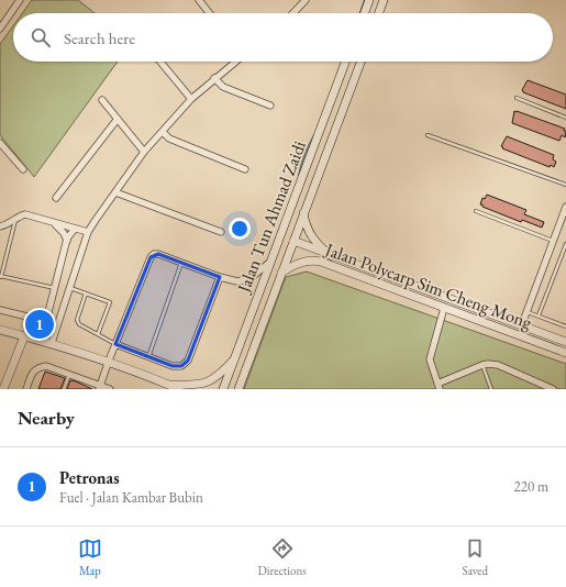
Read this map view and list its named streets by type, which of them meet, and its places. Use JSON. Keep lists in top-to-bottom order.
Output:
{
  "streets": {
    "street": ["Jalan Tun Ahmad Zaidi", "Jalan Polycarp Sim Cheng Mong"]
  },
  "crossings": [
    ["Jalan Tun Ahmad Zaidi", "Jalan Polycarp Sim Cheng Mong"]
  ],
  "page": {
    "search": "Search here",
    "pins": "1",
    "heading": "Nearby",
    "list": [
      {
        "mark": "1",
        "name": "Petronas",
        "note": "Fuel · Jalan Kambar Bubin",
        "value": "220 m"
      }
    ],
    "nav": ["Map", "Directions", "Saved"]
  }
}
